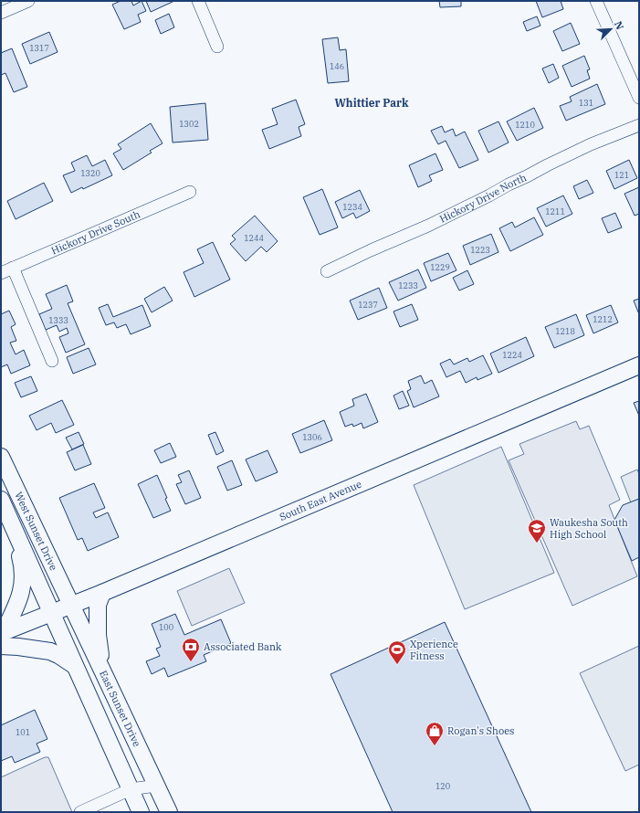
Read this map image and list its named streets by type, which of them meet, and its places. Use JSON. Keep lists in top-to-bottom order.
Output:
{
  "streets": {
    "main road": ["South East Avenue", "West Sunset Drive", "East Sunset Drive"],
    "street": ["Hickory Drive North", "Hickory Drive South"]
  },
  "crossings": [
    ["South East Avenue", "West Sunset Drive"],
    ["South East Avenue", "East Sunset Drive"],
    ["West Sunset Drive", "East Sunset Drive"]
  ],
  "districts": ["Whittier Park"],
  "places": {
    "school or university": ["Waukesha South High School"],
    "bank": ["Associated Bank"],
    "sports": ["Xperience Fitness"],
    "shop": ["Rogan's Shoes"]
  },
  "house_numbers": [
    "1317",
    "146",
    "131",
    "1302",
    "1210",
    "1320",
    "121",
    "1234",
    "1211",
    "1244",
    "1223",
    "1229",
    "1233",
    "1237",
    "1212",
    "1333",
    "1218",
    "1224",
    "1306",
    "100",
    "101",
    "120"
  ],
  "north": "top right"
}
